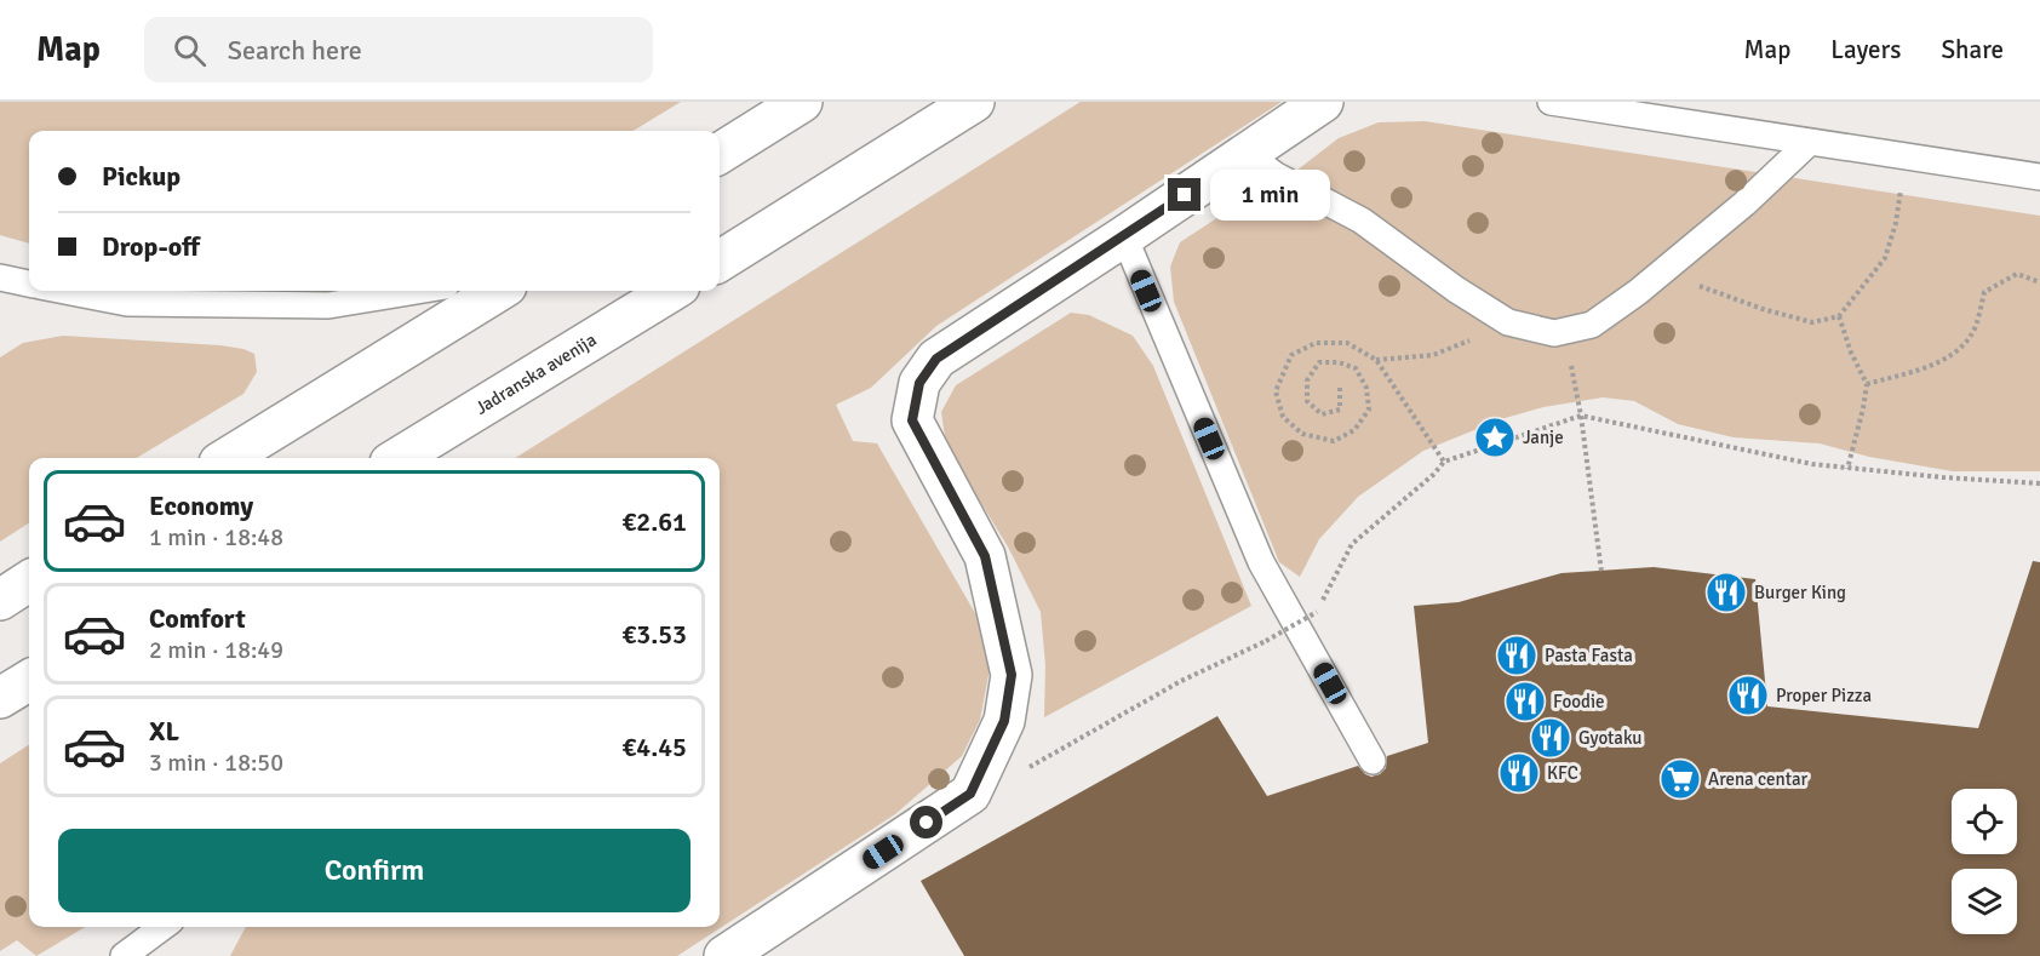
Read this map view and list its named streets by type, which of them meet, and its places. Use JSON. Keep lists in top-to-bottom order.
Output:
{
  "streets": {
    "street": ["Jadranska avenija"]
  },
  "places": {
    "place": ["Janje"],
    "restaurant": [
      "Burger King",
      "Pasta Fasta",
      "Proper Pizza",
      "Foodie",
      "Gyotaku",
      "KFC"
    ],
    "supermarket": ["Arena centar"]
  },
  "page": {
    "header": "Map",
    "search": "Search here",
    "nav": ["Map", "Layers", "Share"],
    "banner": ["Pickup", "Drop-off"],
    "bubble": "1 min",
    "list": [
      {
        "name": "Economy",
        "note": "1 min · 18:48",
        "value": "€2.61"
      },
      {
        "name": "Comfort",
        "note": "2 min · 18:49",
        "value": "€3.53"
      },
      {
        "name": "XL",
        "note": "3 min · 18:50",
        "value": "€4.45"
      }
    ],
    "buttons": "Confirm"
  }
}
